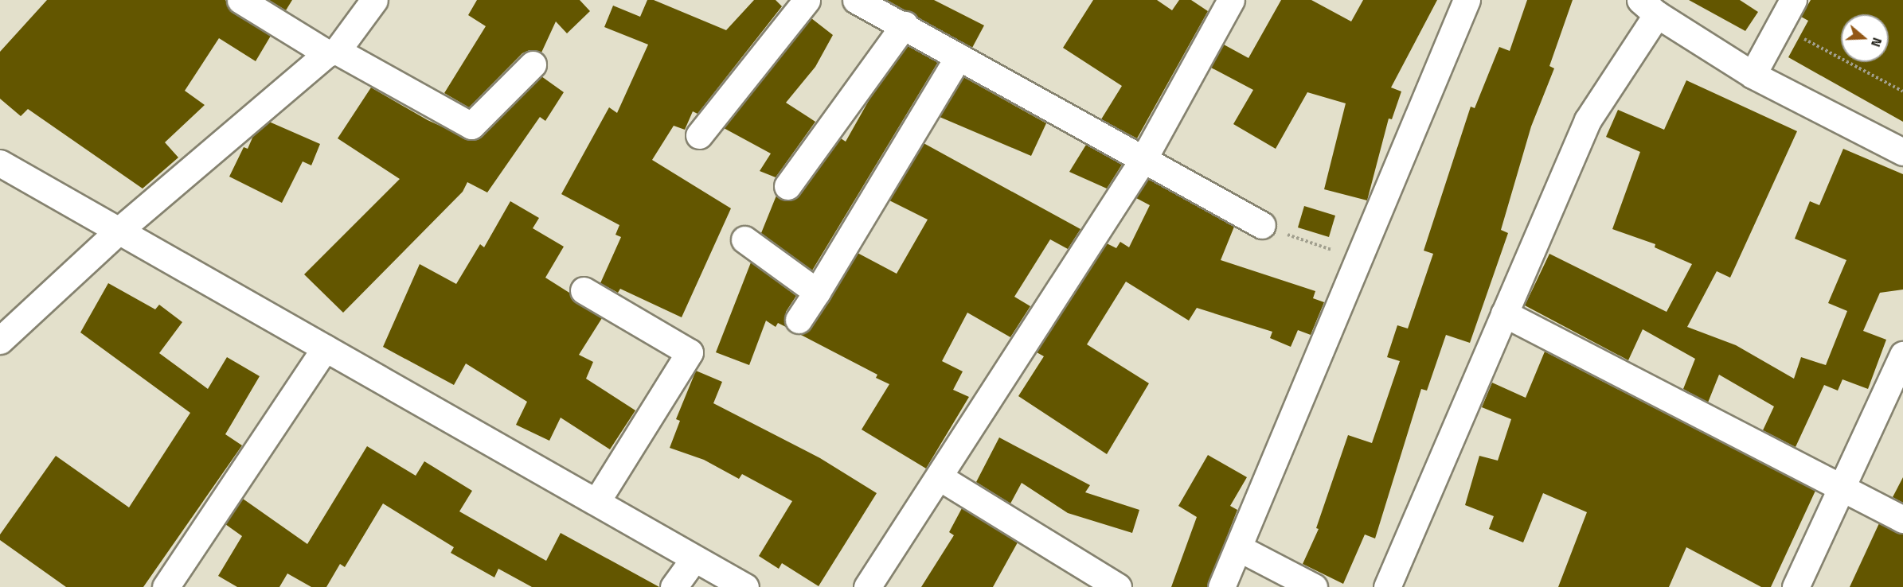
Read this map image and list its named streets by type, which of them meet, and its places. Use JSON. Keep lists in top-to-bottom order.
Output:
{
  "north": "right"
}
